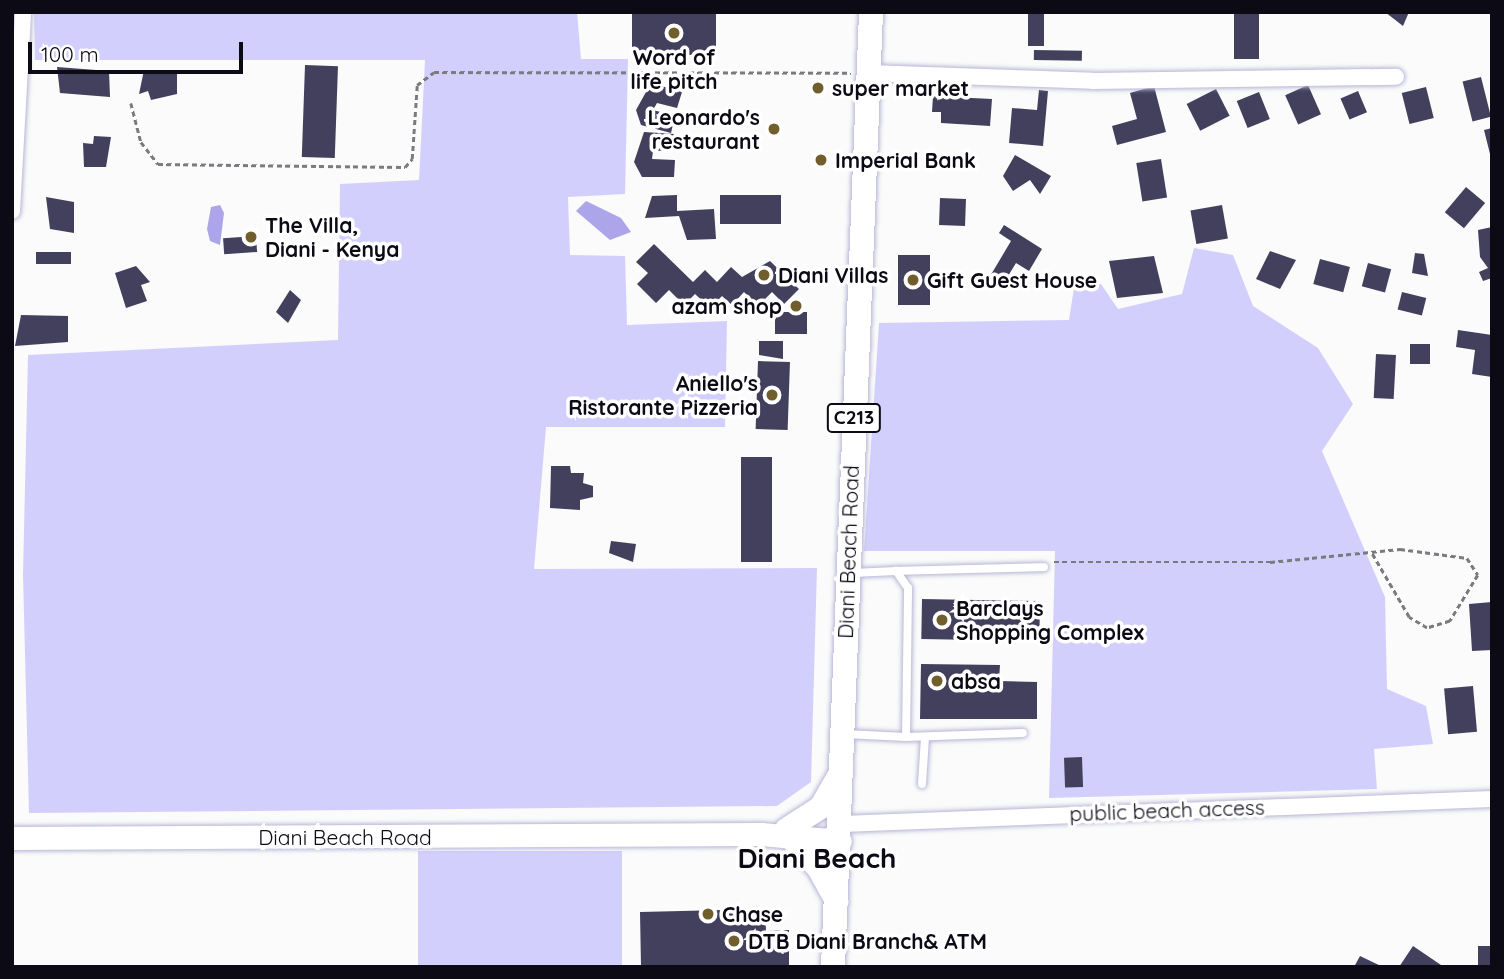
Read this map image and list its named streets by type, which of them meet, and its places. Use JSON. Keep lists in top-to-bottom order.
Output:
{
  "streets": {
    "main road": ["C213", "Diani Beach Road"],
    "street": ["public beach access"]
  },
  "crossings": [
    ["Diani Beach Road", "public beach access"]
  ],
  "districts": ["Diani Beach"],
  "places": [
    "Word of life pitch",
    "super market",
    "Leonardo's restaurant",
    "Imperial Bank",
    "The Villa, Diani - Kenya",
    "Diani Villas",
    "Gift Guest House",
    "azam shop",
    "Aniello's Ristorante Pizzeria",
    "Barclays Shopping Complex",
    "absa",
    "Chase",
    "DTB Diani Branch& ATM"
  ],
  "scale_bar": "100 m"
}
